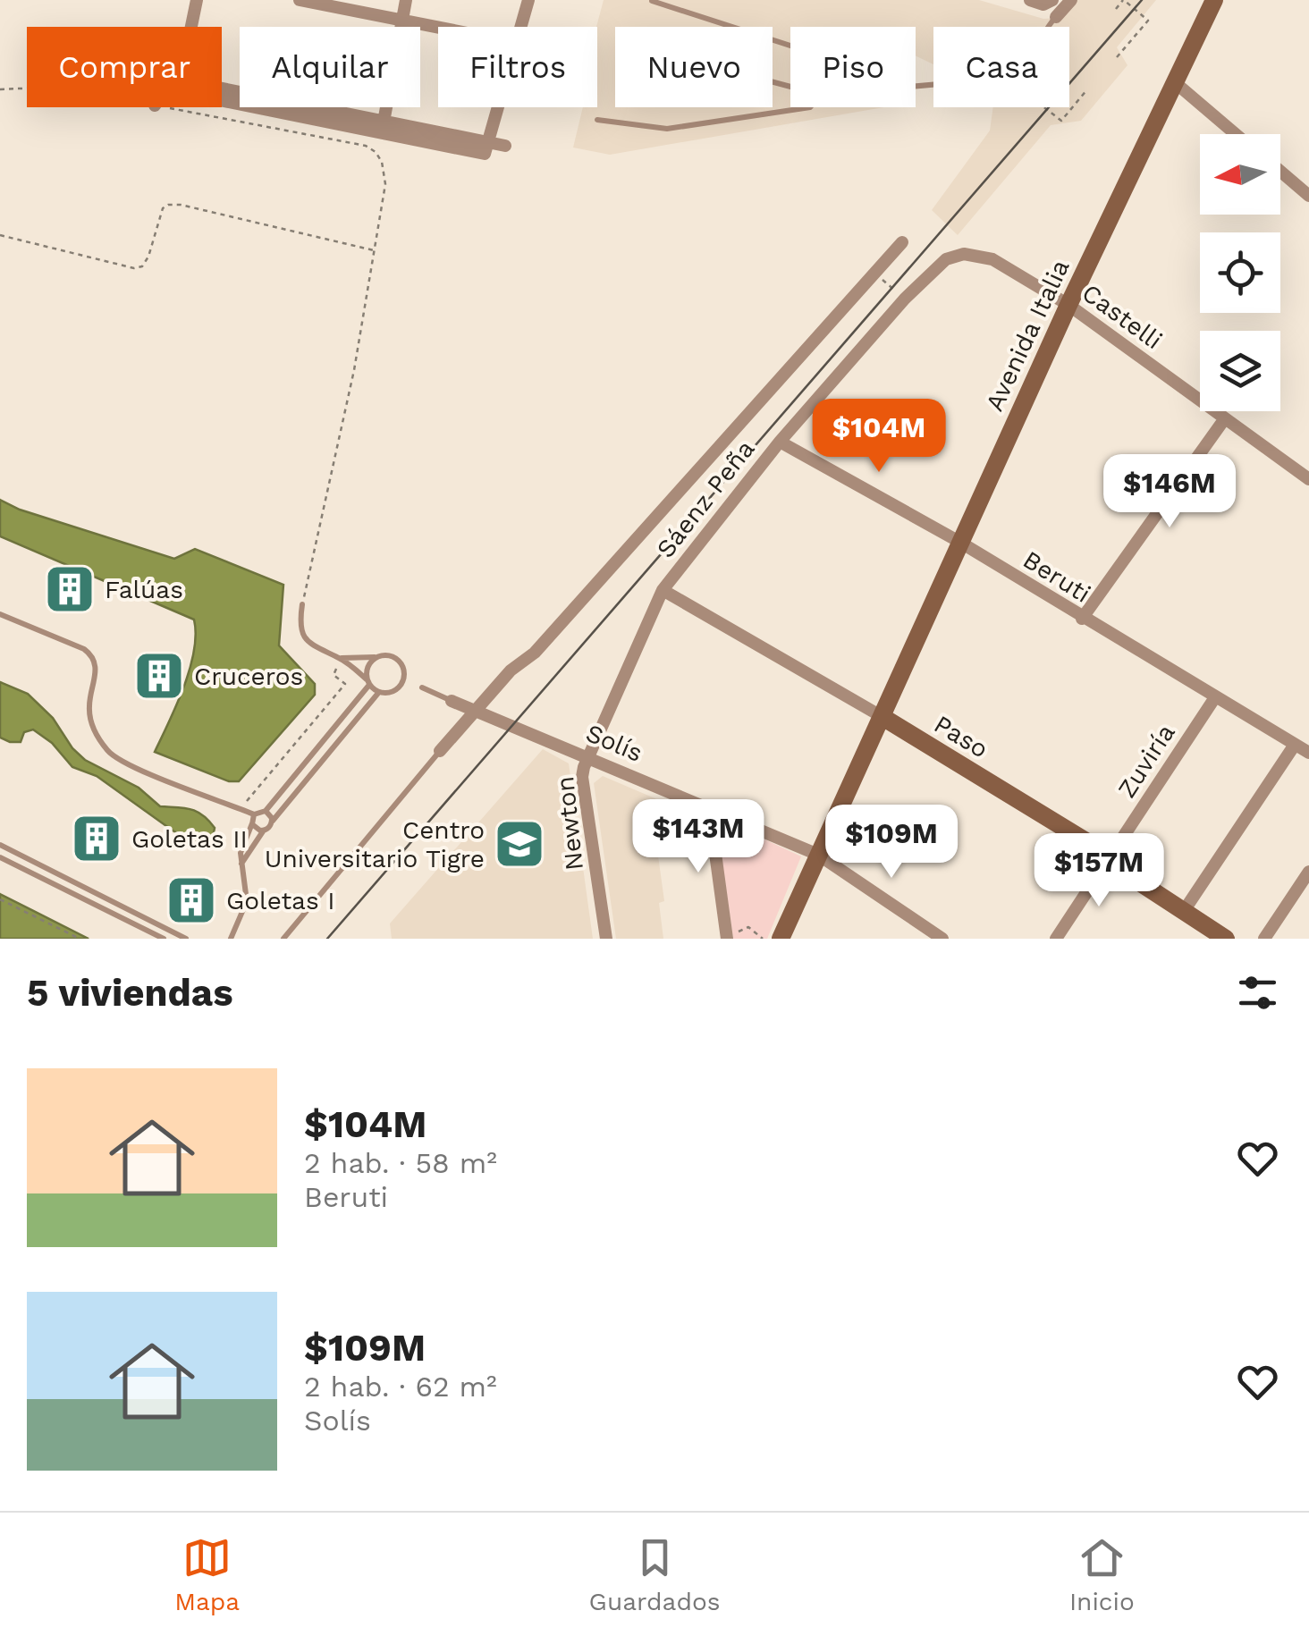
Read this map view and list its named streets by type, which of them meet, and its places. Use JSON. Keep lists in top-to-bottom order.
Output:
{
  "streets": {
    "street": [
      "Castelli",
      "Avenida Italia",
      "Sáenz Peña",
      "Beruti",
      "Paso",
      "Solís",
      "Zuviría",
      "Newton"
    ]
  },
  "crossings": [
    ["Castelli", "Avenida Italia"],
    ["Castelli", "Sáenz Peña"],
    ["Avenida Italia", "Beruti"],
    ["Avenida Italia", "Paso"],
    ["Avenida Italia", "Solís"],
    ["Sáenz Peña", "Beruti"],
    ["Sáenz Peña", "Paso"],
    ["Sáenz Peña", "Solís"],
    ["Sáenz Peña", "Newton"],
    ["Beruti", "Zuviría"],
    ["Paso", "Zuviría"],
    ["Solís", "Newton"]
  ],
  "places": {
    "building": [
      "Falúas",
      "Cruceros",
      "Goletas II",
      "Goletas I"
    ],
    "school or university": ["Centro Universitario Tigre"]
  },
  "north": "left",
  "page": {
    "chip": [
      "Comprar",
      "Alquilar",
      "Filtros",
      "Nuevo",
      "Piso",
      "Casa"
    ],
    "price": [
      "$104M",
      "$146M",
      "$143M",
      "$109M",
      "$157M"
    ],
    "heading": "5 viviendas",
    "list": [
      {
        "name": "$104M",
        "note": "2 hab. · 58 m² · Beruti"
      },
      {
        "name": "$109M",
        "note": "2 hab. · 62 m² · Solís"
      }
    ],
    "tabs": ["Mapa", "Guardados", "Inicio"]
  }
}
